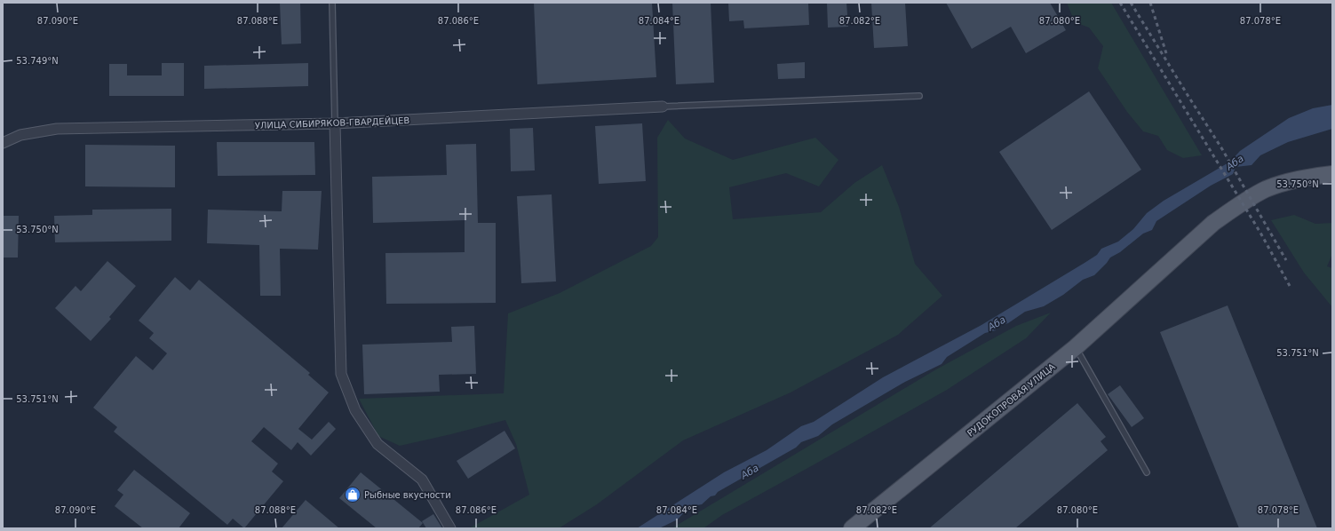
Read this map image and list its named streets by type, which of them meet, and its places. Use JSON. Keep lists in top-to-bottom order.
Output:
{
  "streets": {
    "main road": ["РУДОКОПРОВАЯ УЛИЦА"],
    "street": ["УЛИЦА СИБИРЯКОВ-ГВАРДЕЙЦЕВ"]
  },
  "water": ["Аба"],
  "places": {
    "shop": ["Рыбные вкусности"]
  },
  "coordinates": [
    "87.090°E",
    "87.088°E",
    "87.086°E",
    "87.084°E",
    "87.082°E",
    "87.080°E",
    "87.078°E",
    "53.749°N",
    "53.750°N",
    "53.751°N"
  ]
}
